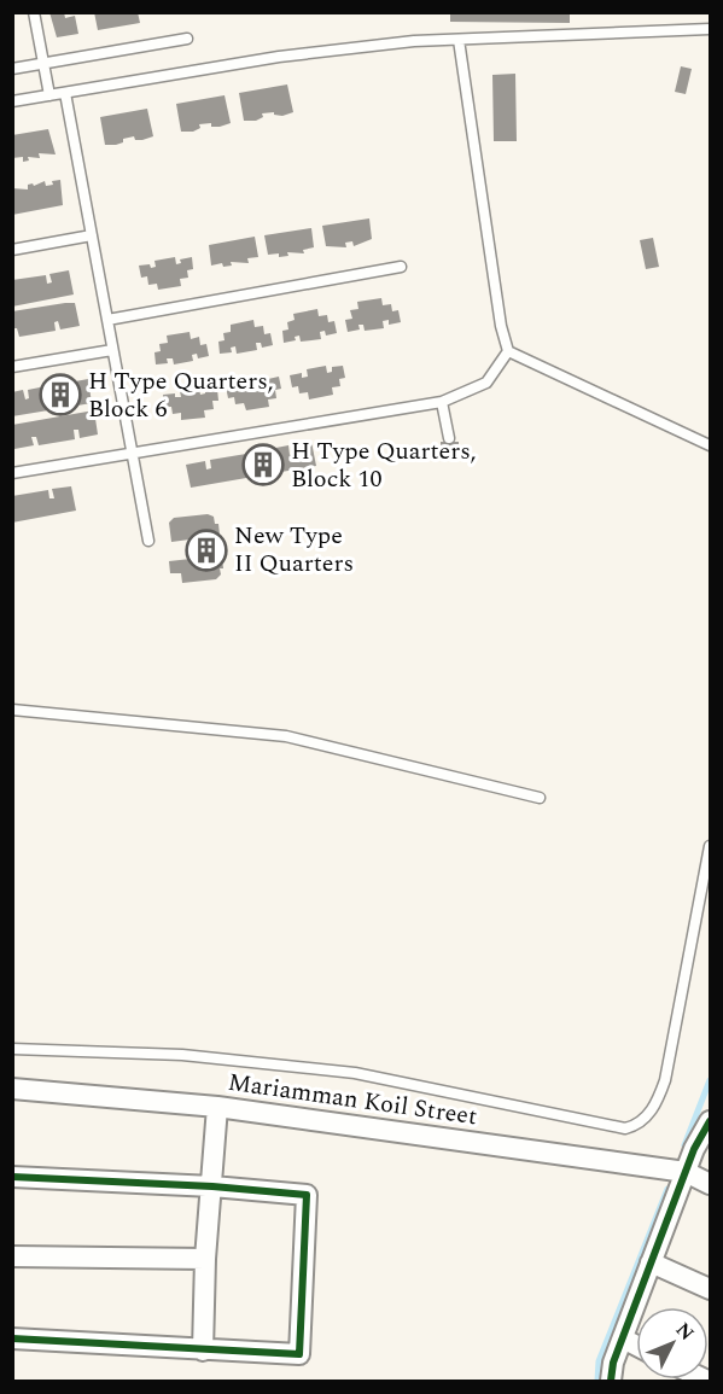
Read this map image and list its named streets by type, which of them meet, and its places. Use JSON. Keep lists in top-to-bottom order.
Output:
{
  "streets": {
    "street": ["Mariamman Koil Street"]
  },
  "places": {
    "building": ["H Type Quarters, Block 6", "H Type Quarters, Block 10", "New Type II Quarters"]
  },
  "north": "top right"
}
